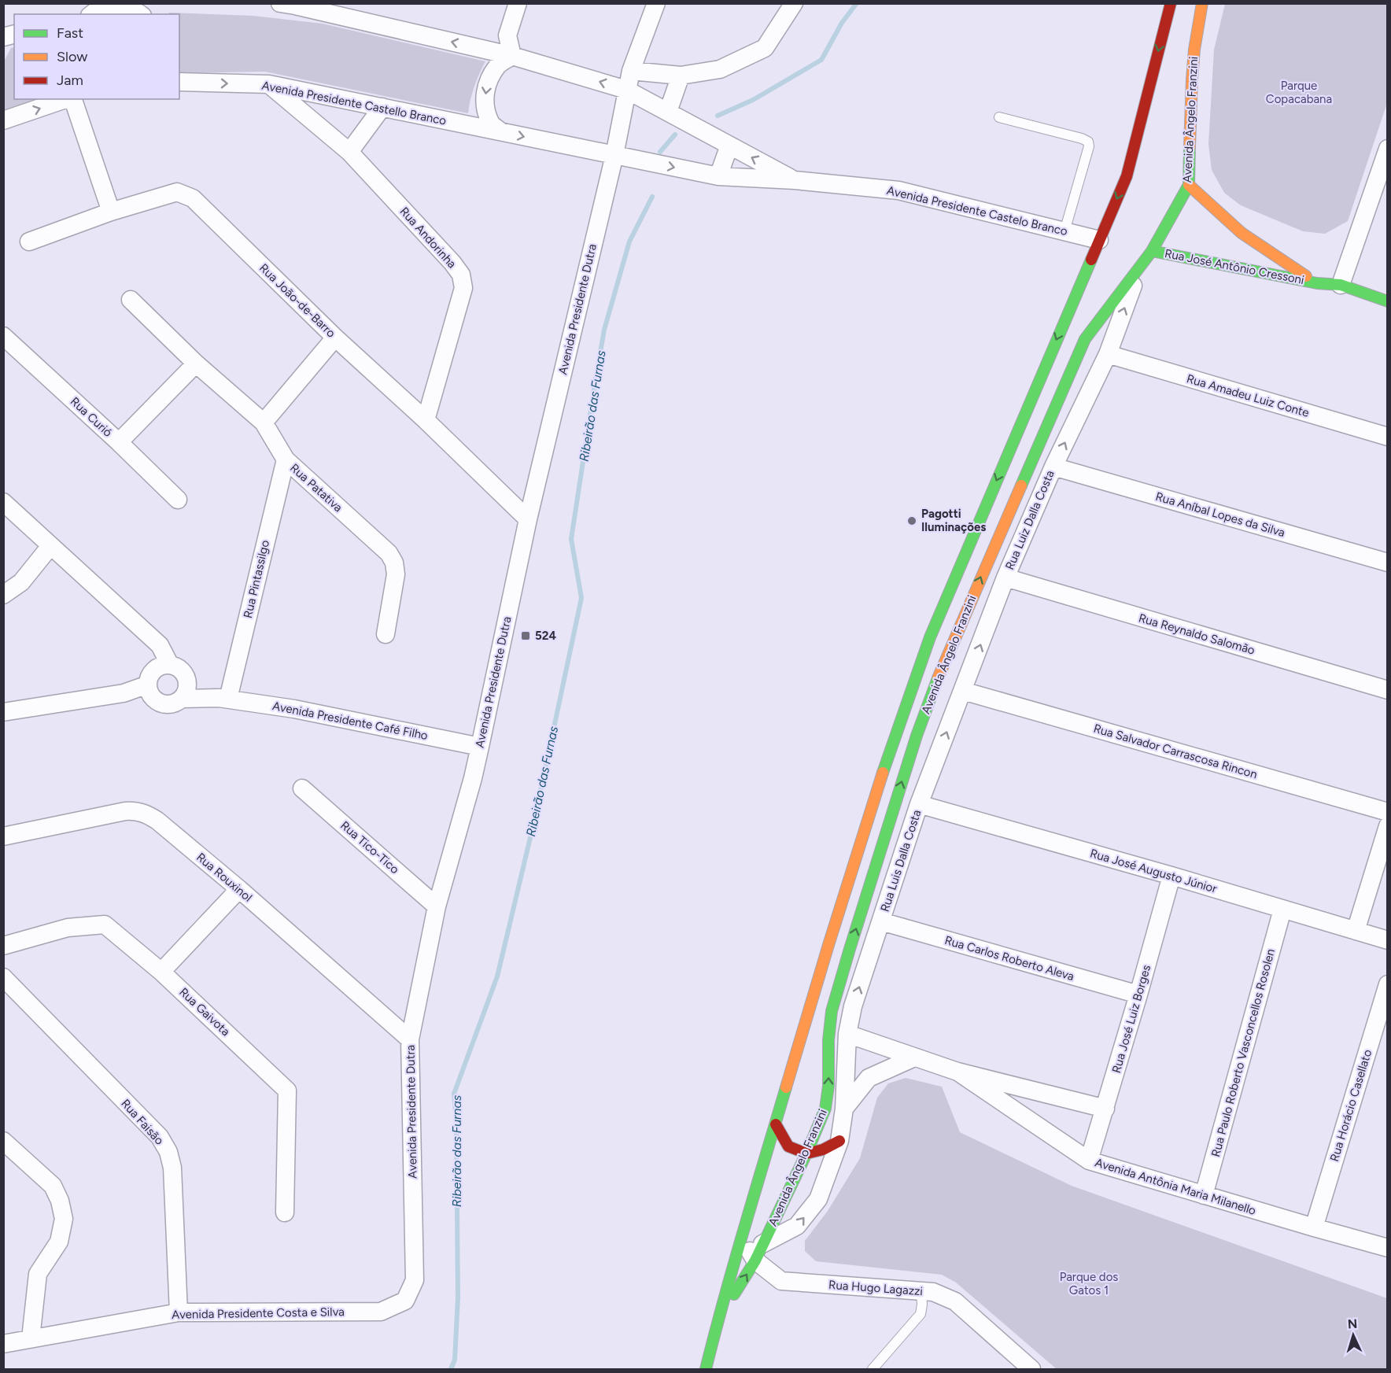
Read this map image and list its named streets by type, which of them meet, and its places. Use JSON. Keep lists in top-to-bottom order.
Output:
{
  "streets": {
    "main road": ["Avenida Ângelo Franzini", "Rua José Antônio Cressoni"],
    "street": [
      "Avenida Presidente Castello Branco",
      "Avenida Presidente Castelo Branco",
      "Rua Andorinha",
      "Rua João-de-Barro",
      "Avenida Presidente Dutra",
      "Rua Amadeu Luiz Conte",
      "Rua Curió",
      "Rua Patativa",
      "Rua Aníbal Lopes da Silva",
      "Rua Luiz Dalla Costa",
      "Rua Pintassilgo",
      "Rua Reynaldo Salomão",
      "Avenida Presidente Café Filho",
      "Rua Salvador Carrascosa Rincon",
      "Rua Tico-Tico",
      "Rua Luis Dalla Costa",
      "Rua José Augusto Júnior",
      "Rua Rouxinol",
      "Rua Carlos Roberto Aleva",
      "Rua Gaivota",
      "Rua José Luiz Borges",
      "Rua Paulo Roberto Vasconcellos Rosolen",
      "Rua Horácio Casellato",
      "Rua Faisão",
      "Avenida Antônia Maria Milanello",
      "Rua Hugo Lagazzi",
      "Avenida Presidente Costa e Silva"
    ]
  },
  "crossings": [
    ["Avenida Presidente Castello Branco", "Avenida Presidente Castelo Branco"],
    ["Avenida Presidente Castello Branco", "Rua Andorinha"],
    ["Avenida Presidente Castello Branco", "Avenida Presidente Dutra"],
    ["Avenida Ângelo Franzini", "Avenida Presidente Castelo Branco"],
    ["Avenida Ângelo Franzini", "Rua José Antônio Cressoni"],
    ["Avenida Ângelo Franzini", "Rua Luiz Dalla Costa"],
    ["Avenida Ângelo Franzini", "Rua Luis Dalla Costa"],
    ["Avenida Ângelo Franzini", "Rua Hugo Lagazzi"],
    ["Rua Andorinha", "Rua João-de-Barro"],
    ["Rua José Antônio Cressoni", "Rua Luiz Dalla Costa"],
    ["Rua João-de-Barro", "Avenida Presidente Dutra"],
    ["Avenida Presidente Dutra", "Avenida Presidente Café Filho"],
    ["Avenida Presidente Dutra", "Rua Tico-Tico"],
    ["Avenida Presidente Dutra", "Rua Rouxinol"],
    ["Avenida Presidente Dutra", "Avenida Presidente Costa e Silva"],
    ["Rua Amadeu Luiz Conte", "Rua Luiz Dalla Costa"],
    ["Rua Patativa", "Rua Pintassilgo"],
    ["Rua Aníbal Lopes da Silva", "Rua Luiz Dalla Costa"],
    ["Rua Luiz Dalla Costa", "Rua Reynaldo Salomão"],
    ["Rua Luiz Dalla Costa", "Rua Salvador Carrascosa Rincon"],
    ["Rua Luiz Dalla Costa", "Rua Luis Dalla Costa"],
    ["Rua Pintassilgo", "Avenida Presidente Café Filho"],
    ["Rua Salvador Carrascosa Rincon", "Rua Luis Dalla Costa"],
    ["Rua Luis Dalla Costa", "Rua José Augusto Júnior"],
    ["Rua Luis Dalla Costa", "Rua Carlos Roberto Aleva"],
    ["Rua José Augusto Júnior", "Rua José Luiz Borges"],
    ["Rua José Augusto Júnior", "Rua Paulo Roberto Vasconcellos Rosolen"],
    ["Rua Carlos Roberto Aleva", "Rua José Luiz Borges"],
    ["Rua José Luiz Borges", "Avenida Antônia Maria Milanello"],
    ["Rua Paulo Roberto Vasconcellos Rosolen", "Avenida Antônia Maria Milanello"],
    ["Rua Horácio Casellato", "Avenida Antônia Maria Milanello"],
    ["Rua Faisão", "Avenida Presidente Costa e Silva"]
  ],
  "one_way": ["Rua Luiz Dalla Costa", "Rua Luis Dalla Costa"],
  "water": ["Ribeirão das Furnas"],
  "parks": ["Parque Copacabana", "Parque dos Gatos 1"],
  "places": {
    "other": ["Pagotti Iluminações"],
    "transit": ["524"]
  },
  "legend": ["Fast", "Slow", "Jam"],
  "north": "top"
}
